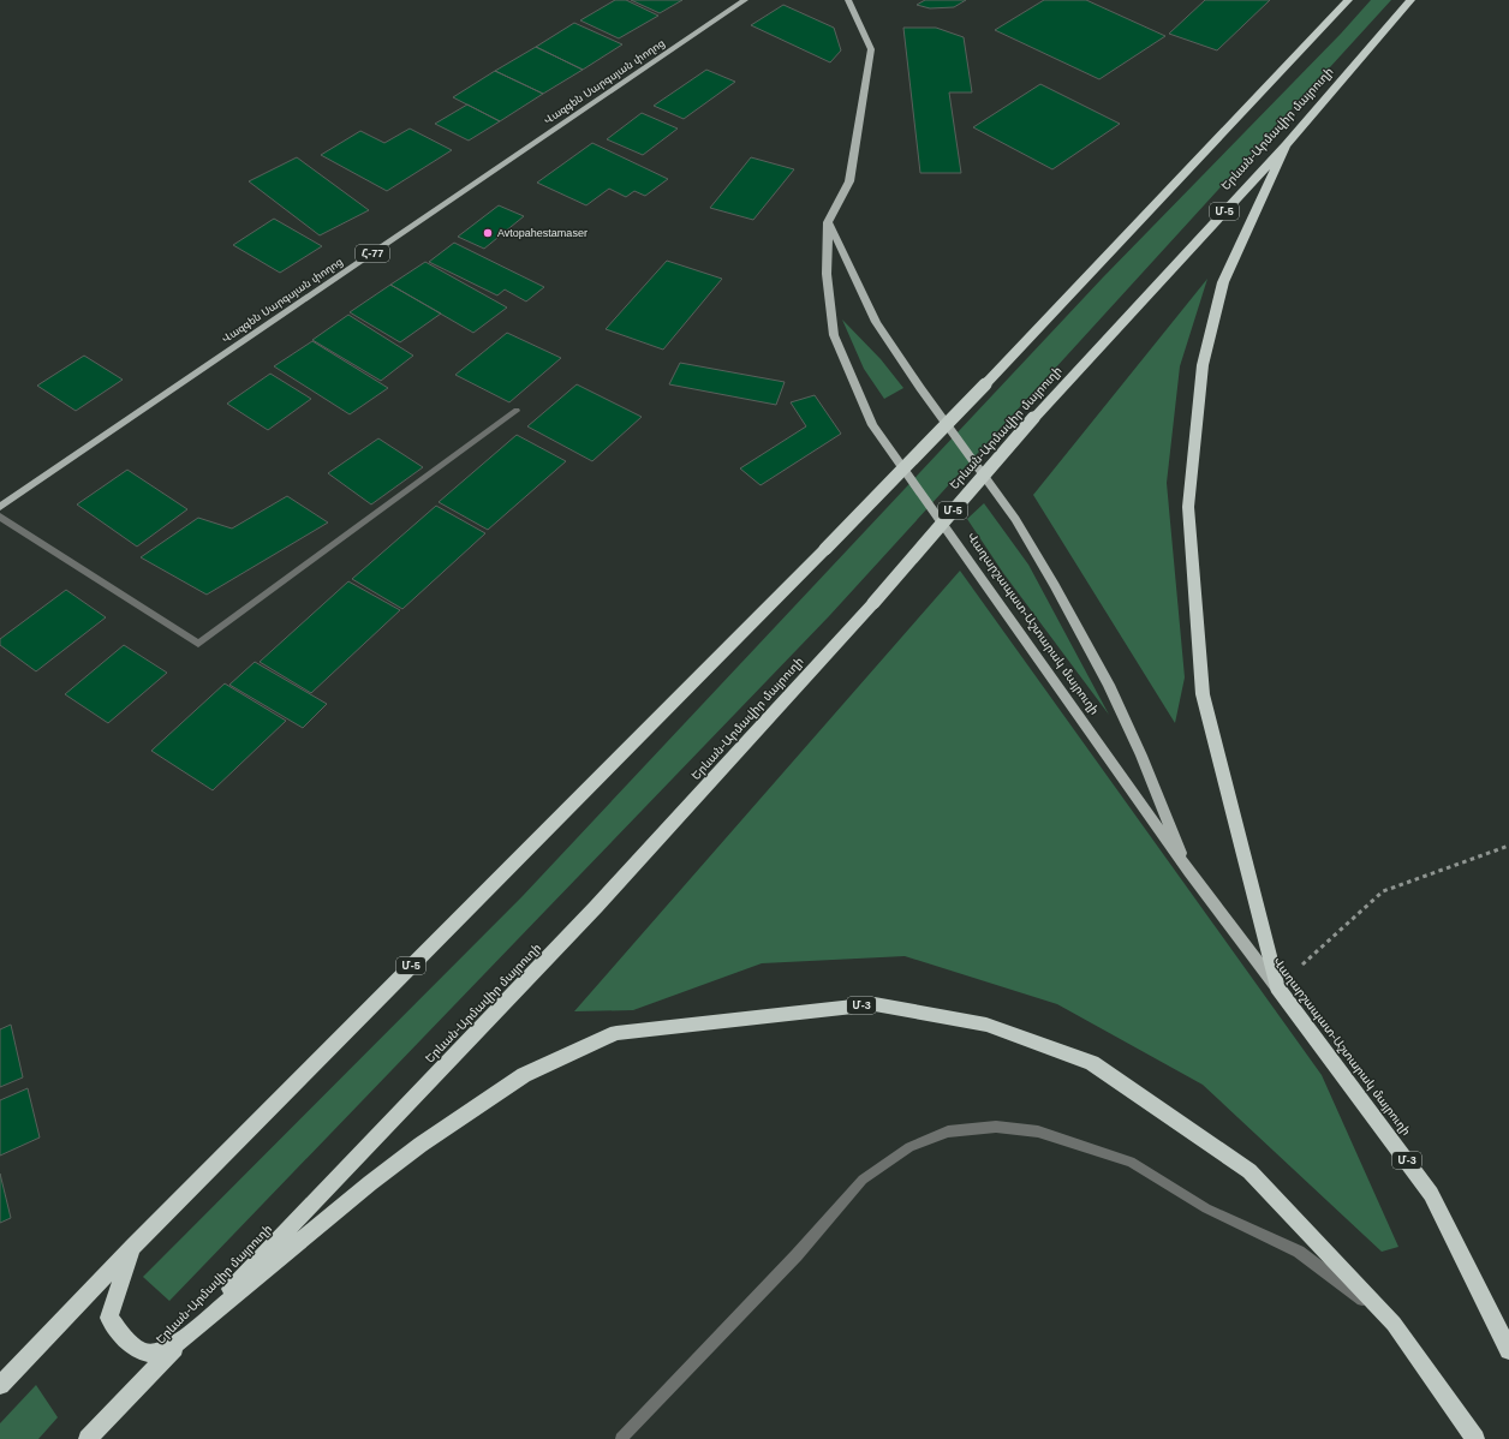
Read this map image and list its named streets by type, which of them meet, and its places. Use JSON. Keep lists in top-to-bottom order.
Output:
{
  "streets": {
    "highway": [
      "Երևան-Արմավիր մայրուղի",
      "Մ-5",
      "Վաղարշապատ-Աշտարակ մայրուղի",
      "Մ-3"
    ],
    "main road": ["Վազգեն Սարգսյան փողոց", "Հ-77"]
  },
  "crossings": [
    ["Երևան-Արմավիր մայրուղի", "Մ-3"]
  ],
  "places": ["Avtopahestamaser"]
}
